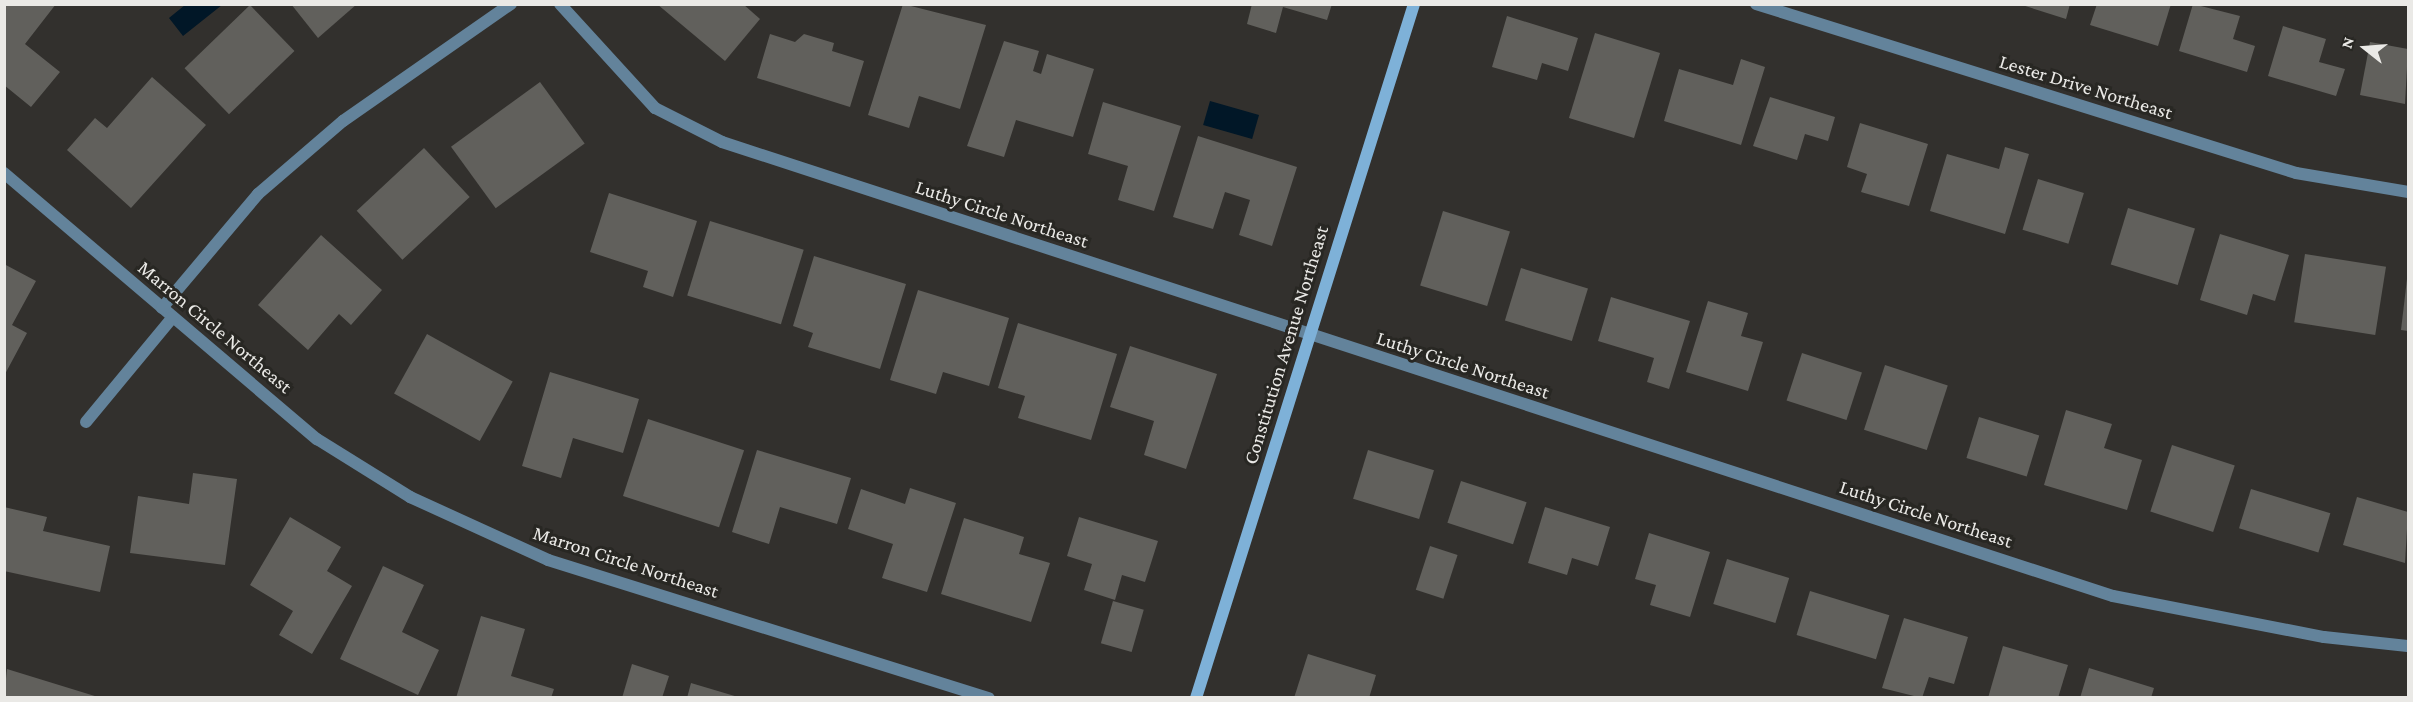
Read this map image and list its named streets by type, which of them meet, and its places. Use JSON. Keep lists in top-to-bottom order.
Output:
{
  "streets": {
    "street": [
      "Lester Drive Northeast",
      "Luthy Circle Northeast",
      "Marron Circle Northeast",
      "Constitution Avenue Northeast"
    ]
  },
  "crossings": [
    ["Luthy Circle Northeast", "Constitution Avenue Northeast"]
  ],
  "north": "left"
}
